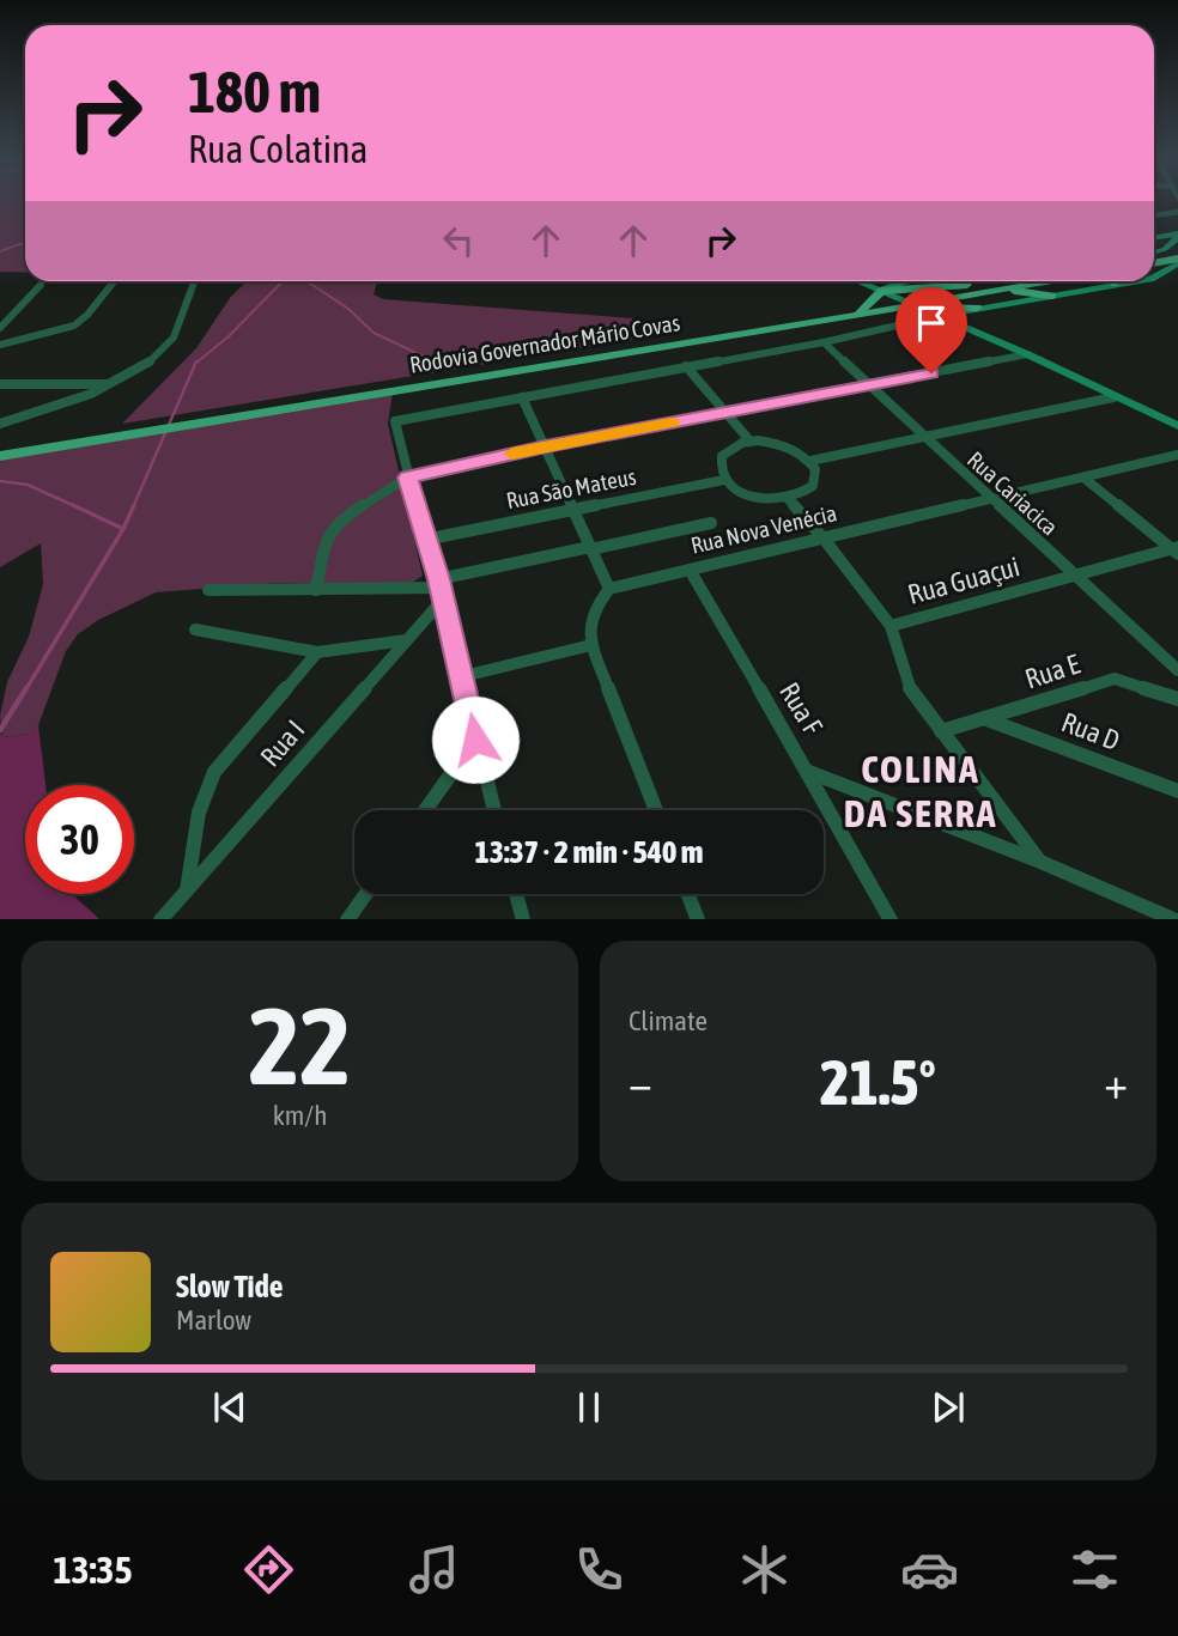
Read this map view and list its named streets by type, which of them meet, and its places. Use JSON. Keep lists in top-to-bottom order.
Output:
{
  "streets": {
    "main road": ["Rodovia Governador Mário Covas"],
    "street": [
      "Rua São Mateus",
      "Rua Cariacica",
      "Rua Nova Venécia",
      "Rua Guaçui",
      "Rua E",
      "Rua F",
      "Rua D",
      "Rua I"
    ]
  },
  "crossings": [
    ["Rua Cariacica", "Rua Nova Venécia"],
    ["Rua Cariacica", "Rua Guaçui"],
    ["Rua Nova Venécia", "Rua F"],
    ["Rua Guaçui", "Rua E"],
    ["Rua E", "Rua D"]
  ],
  "districts": ["COLINA DA SERRA"],
  "page": {
    "turn": ["180 m", "Rua Colatina"],
    "limit": "30",
    "trip": "13:37 · 2 min · 540 m",
    "tile": [
      ["22", "km/h"],
      "Climate"
    ],
    "heat": ["−", "21.5°", "+"],
    "song": ["Slow Tide", "Marlow"],
    "tabs": "13:35"
  }
}
